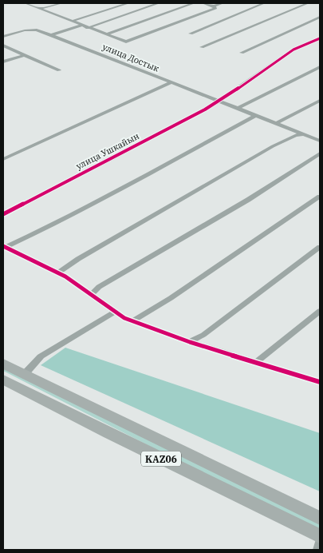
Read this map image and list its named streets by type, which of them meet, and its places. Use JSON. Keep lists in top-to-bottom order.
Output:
{
  "streets": {
    "highway": ["KАZ06"],
    "street": ["улица Достык", "улица Ушкайын"]
  },
  "crossings": [
    ["улица Достык", "улица Ушкайын"]
  ]
}
